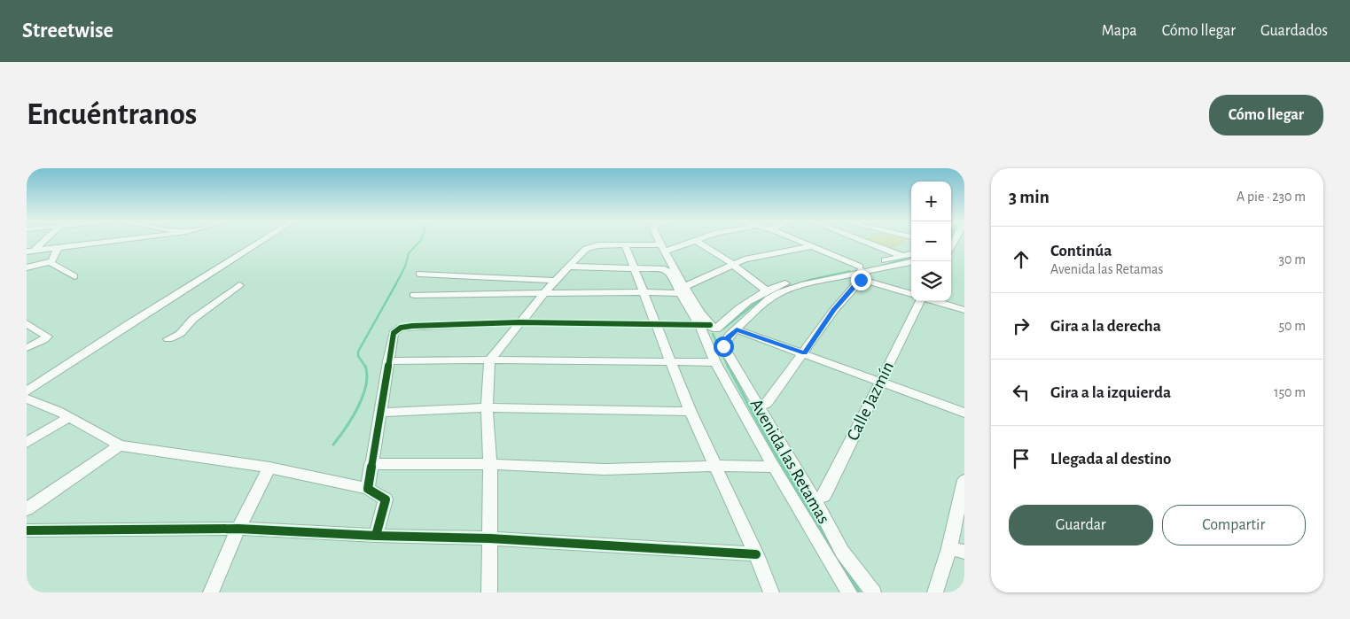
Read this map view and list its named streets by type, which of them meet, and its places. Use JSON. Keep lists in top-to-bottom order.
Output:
{
  "streets": {
    "street": ["Calle Jazmín", "Avenida las Retamas"]
  },
  "crossings": [
    ["Calle Jazmín", "Avenida las Retamas"]
  ],
  "page": {
    "header": "Streetwise",
    "nav": ["Mapa", "Cómo llegar", "Guardados"],
    "buttons": [
      "Cómo llegar",
      ["Guardar", "Compartir"]
    ],
    "title": "Encuéntranos",
    "heading": ["3 min", "A pie · 230 m"],
    "map_buttons": ["+", "−"],
    "list": [
      ["Continúa", "Avenida las Retamas", "30 m"],
      ["Gira a la derecha", "50 m"],
      ["Gira a la izquierda", "150 m"],
      "Llegada al destino"
    ]
  }
}
